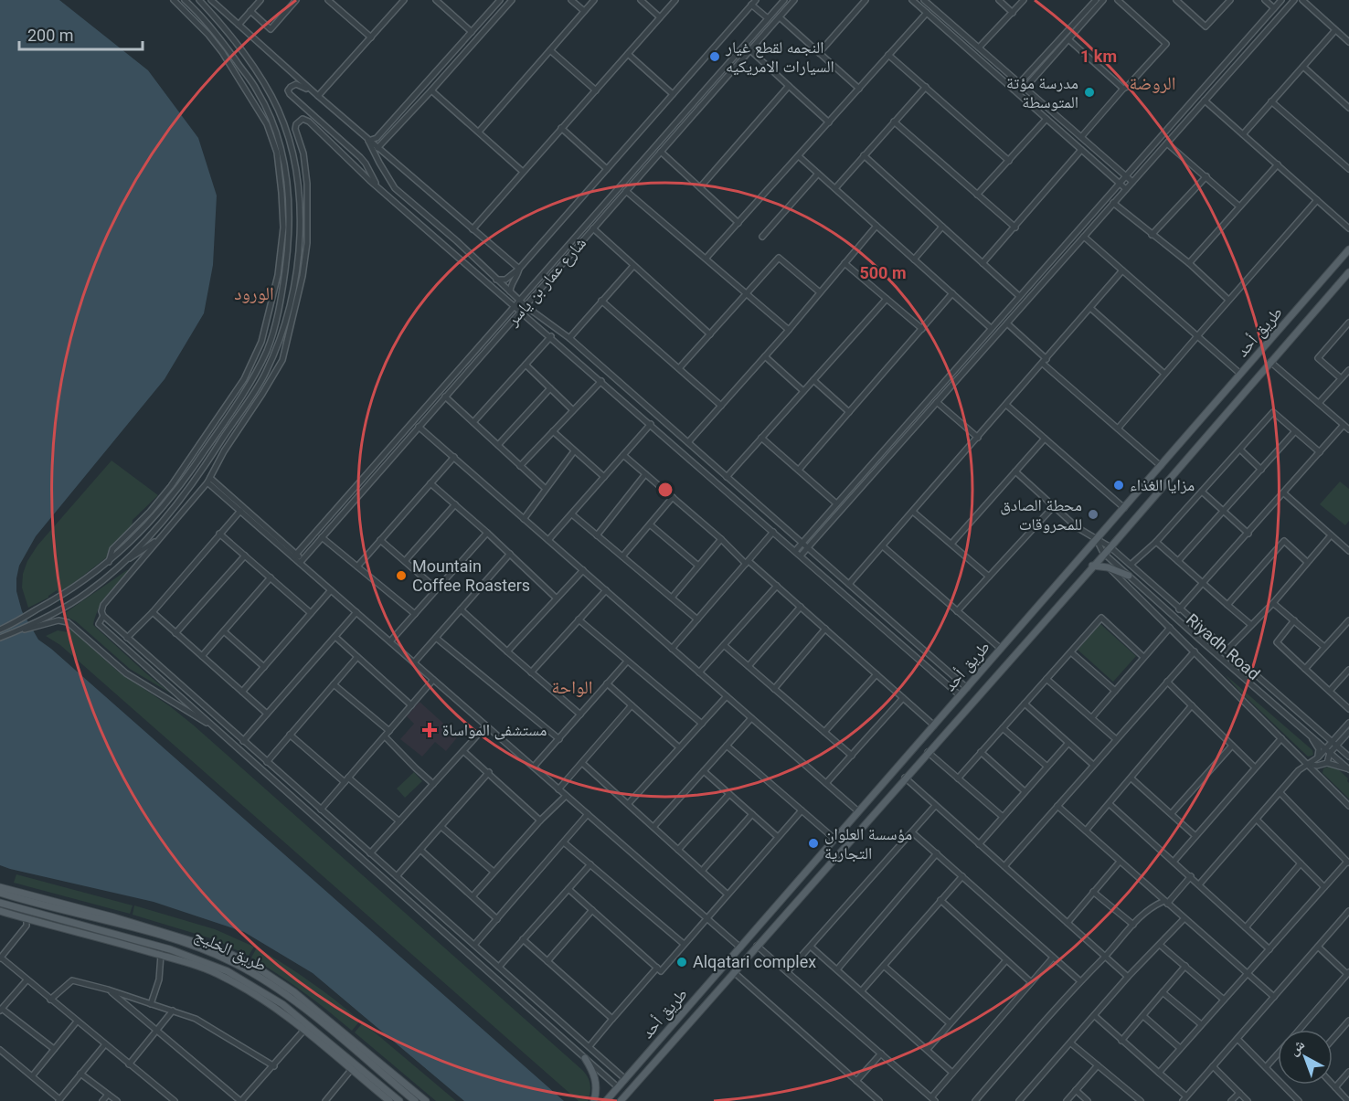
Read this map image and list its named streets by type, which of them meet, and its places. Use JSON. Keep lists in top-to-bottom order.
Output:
{
  "streets": {
    "main road": ["طريق أحد", "طريق الخليج"],
    "street": ["شارع عمار بن ياسر", "Riyadh Road"]
  },
  "crossings": [
    ["طريق أحد", "Riyadh Road"]
  ],
  "districts": ["الروضة", "الورود", "الواحة"],
  "places": {
    "other": [
      "النجمه لقطع غيار السيارات الامريكيه",
      "مدرسة مؤتة المتوسطة",
      "مزايا الغذاء",
      "محطة الصادق للمحروقات",
      "Mountain Coffee Roasters",
      "مؤسسة العلوان التجارية",
      "Alqatari complex"
    ],
    "health": ["مستشفى المواساة"]
  },
  "scale_bar": "200 m",
  "north": "top left",
  "rings": ["1 km", "500 m"]
}
